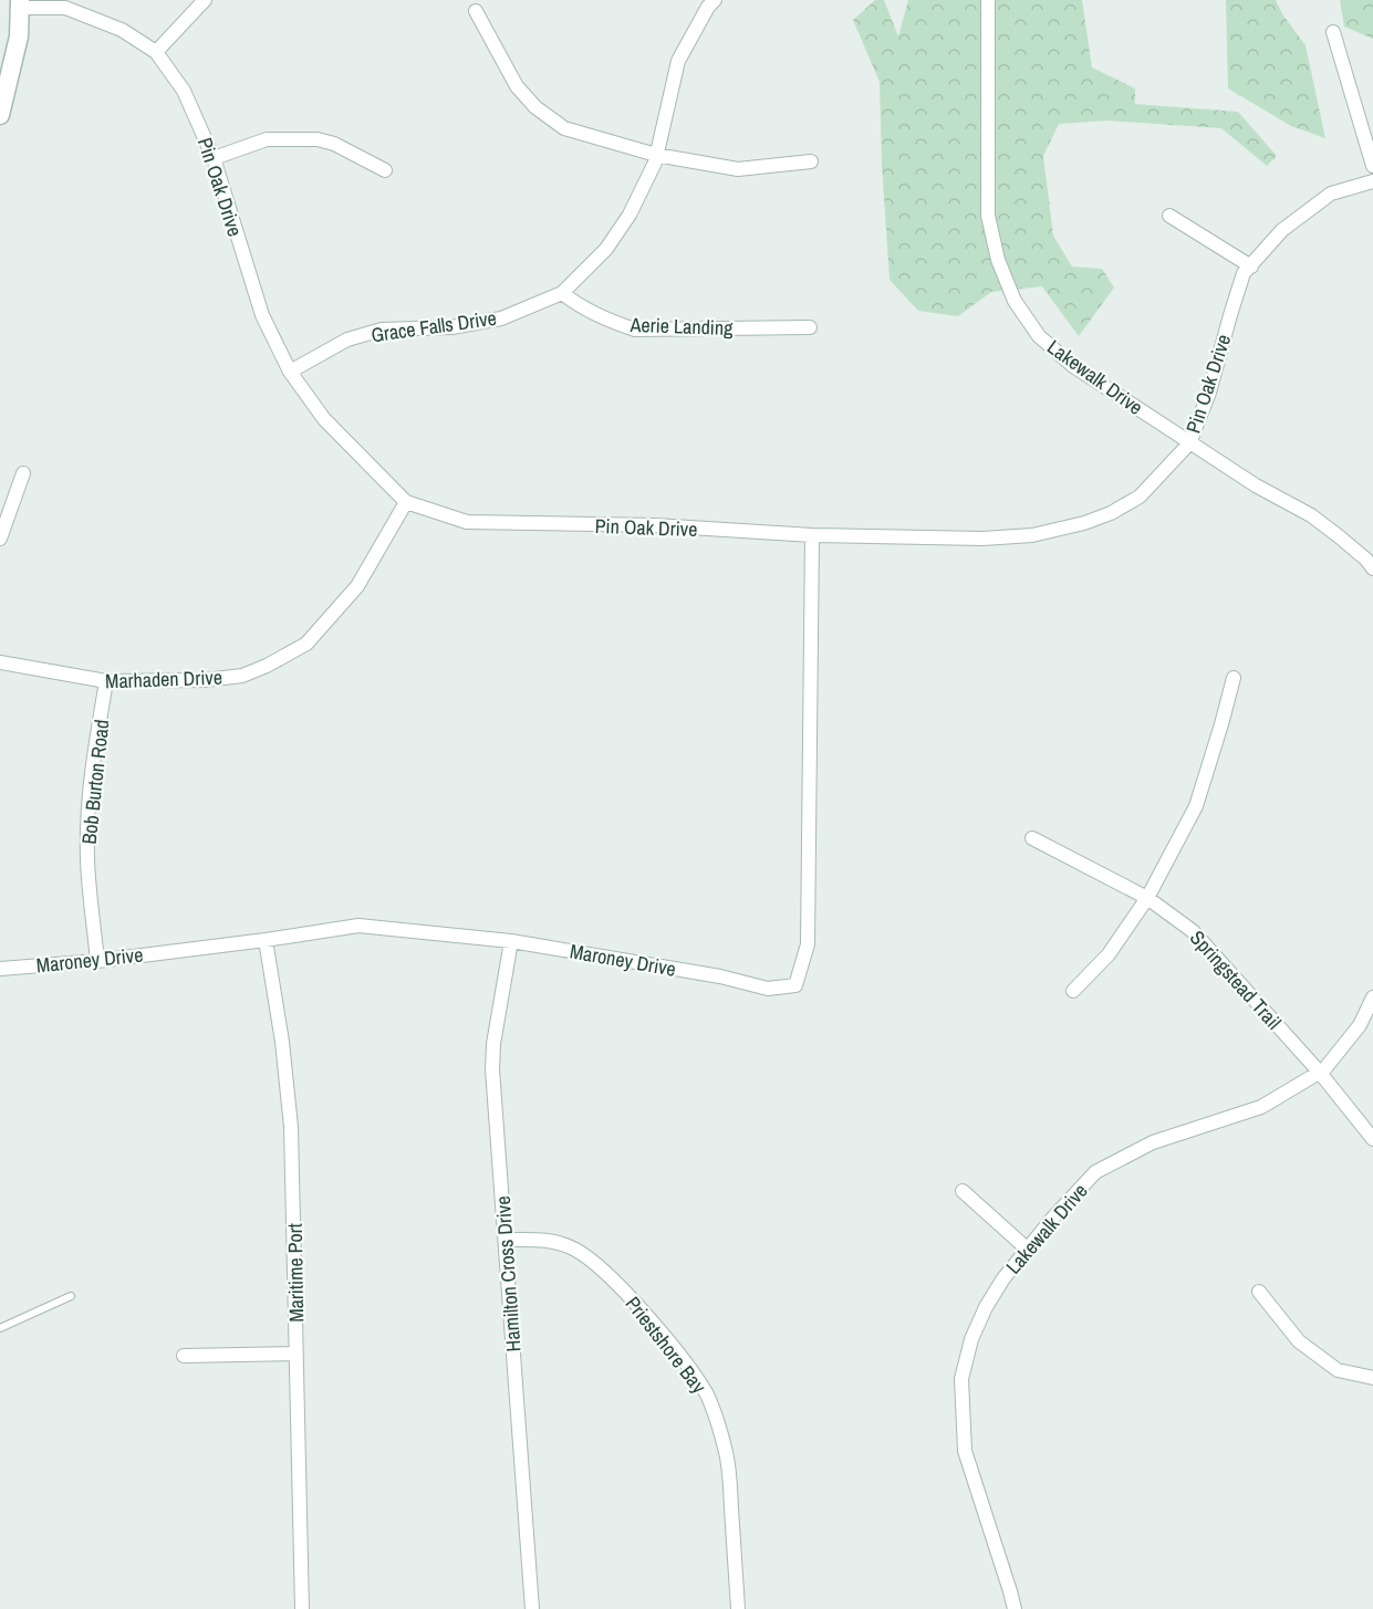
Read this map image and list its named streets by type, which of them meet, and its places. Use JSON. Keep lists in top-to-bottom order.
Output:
{
  "streets": {
    "street": [
      "Pin Oak Drive",
      "Grace Falls Drive",
      "Aerie Landing",
      "Lakewalk Drive",
      "Marhaden Drive",
      "Bob Burton Road",
      "Maroney Drive",
      "Springstead Trail",
      "Maritime Port",
      "Hamilton Cross Drive",
      "Priestshore Bay"
    ]
  },
  "crossings": [
    ["Pin Oak Drive", "Grace Falls Drive"],
    ["Pin Oak Drive", "Lakewalk Drive"],
    ["Pin Oak Drive", "Marhaden Drive"],
    ["Pin Oak Drive", "Maroney Drive"],
    ["Grace Falls Drive", "Aerie Landing"],
    ["Lakewalk Drive", "Springstead Trail"],
    ["Marhaden Drive", "Bob Burton Road"],
    ["Bob Burton Road", "Maroney Drive"],
    ["Maroney Drive", "Maritime Port"],
    ["Maroney Drive", "Hamilton Cross Drive"],
    ["Hamilton Cross Drive", "Priestshore Bay"]
  ]
}
